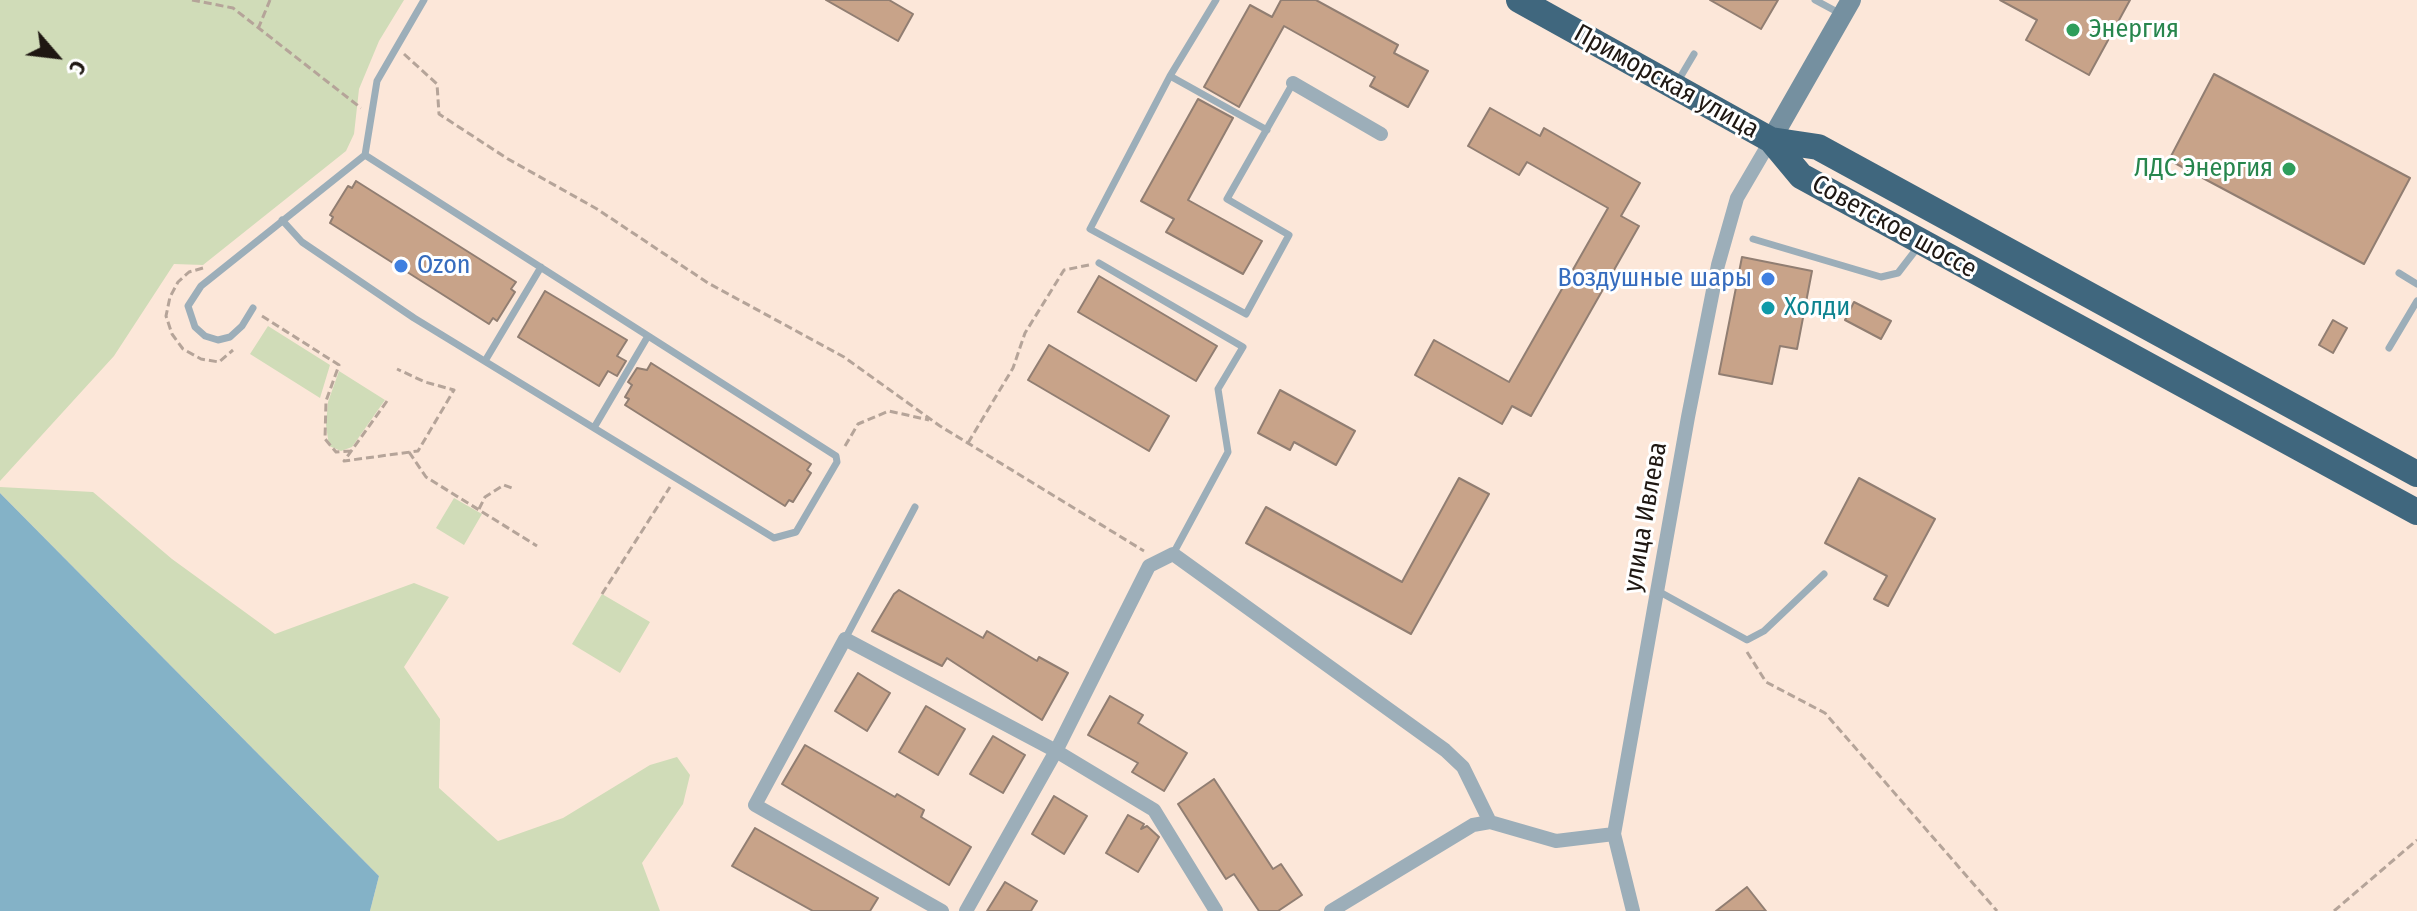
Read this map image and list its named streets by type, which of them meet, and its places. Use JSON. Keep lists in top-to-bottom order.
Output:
{
  "streets": {
    "highway": ["Приморская улица", "Советское шоссе"],
    "street": ["улица Ивлева"]
  },
  "crossings": [
    ["Приморская улица", "Советское шоссе"],
    ["Приморская улица", "улица Ивлева"],
    ["Советское шоссе", "улица Ивлева"]
  ],
  "places": [
    "Энергия",
    "ЛДС Энергия",
    "Ozon",
    "Воздушные шары",
    "Холди"
  ],
  "north": "bottom right"
}
